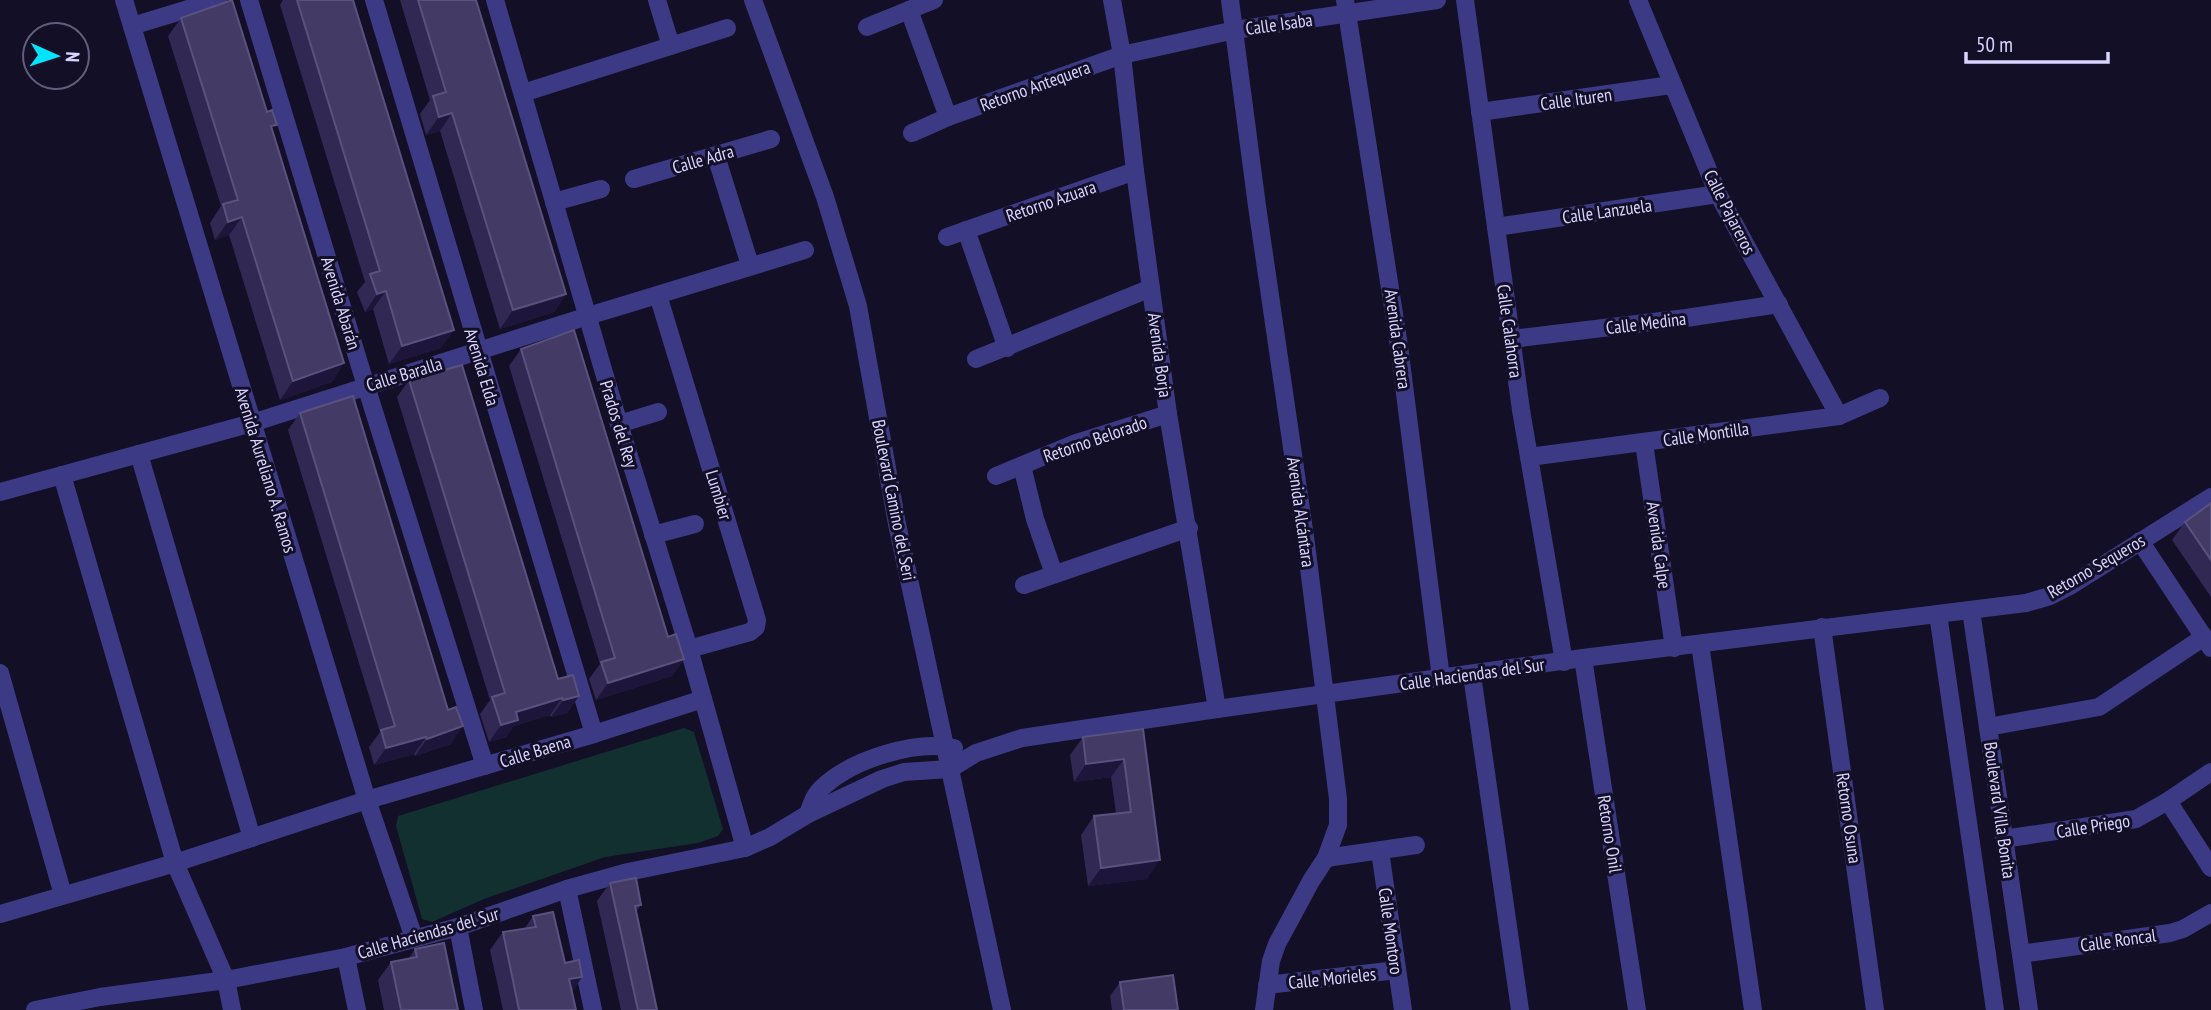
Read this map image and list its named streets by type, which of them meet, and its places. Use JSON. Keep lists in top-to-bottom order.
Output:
{
  "streets": {
    "street": [
      "Calle Isaba",
      "Retorno Antequera",
      "Calle Ituren",
      "Calle Adra",
      "Retorno Azuara",
      "Calle Lanzuela",
      "Calle Pajareros",
      "Avenida Abarán",
      "Calle Medina",
      "Calle Calahorra",
      "Avenida Cabrera",
      "Avenida Borja",
      "Avenida Elda",
      "Calle Baralla",
      "Prados del Rey",
      "Calle Montilla",
      "Retorno Belorado",
      "Avenida Aureliano A. Ramos",
      "Lumbier",
      "Boulevard Camino del Seri",
      "Avenida Alcántara",
      "Avenida Calpe",
      "Retorno Sequeros",
      "Calle Haciendas del Sur",
      "Calle Baena",
      "Boulevard Villa Bonita",
      "Retorno Osuna",
      "Calle Priego",
      "Retorno Onil",
      "Calle Montoro",
      "Calle Roncal",
      "Calle Morieles"
    ]
  },
  "crossings": [
    ["Calle Isaba", "Retorno Antequera"],
    ["Calle Isaba", "Avenida Cabrera"],
    ["Calle Isaba", "Avenida Borja"],
    ["Calle Isaba", "Avenida Alcántara"],
    ["Retorno Antequera", "Avenida Borja"],
    ["Calle Ituren", "Calle Pajareros"],
    ["Calle Ituren", "Calle Calahorra"],
    ["Retorno Azuara", "Avenida Borja"],
    ["Calle Lanzuela", "Calle Pajareros"],
    ["Calle Lanzuela", "Calle Calahorra"],
    ["Calle Pajareros", "Calle Medina"],
    ["Calle Pajareros", "Calle Montilla"],
    ["Avenida Abarán", "Calle Baralla"],
    ["Avenida Abarán", "Calle Baena"],
    ["Calle Medina", "Calle Calahorra"],
    ["Calle Calahorra", "Calle Montilla"],
    ["Calle Calahorra", "Calle Haciendas del Sur"],
    ["Avenida Cabrera", "Calle Haciendas del Sur"],
    ["Avenida Borja", "Retorno Belorado"],
    ["Avenida Borja", "Calle Haciendas del Sur"],
    ["Avenida Elda", "Calle Baralla"],
    ["Avenida Elda", "Calle Baena"],
    ["Calle Baralla", "Prados del Rey"],
    ["Calle Baralla", "Avenida Aureliano A. Ramos"],
    ["Calle Baralla", "Lumbier"],
    ["Prados del Rey", "Lumbier"],
    ["Prados del Rey", "Calle Haciendas del Sur"],
    ["Prados del Rey", "Calle Baena"],
    ["Calle Montilla", "Avenida Calpe"],
    ["Avenida Aureliano A. Ramos", "Calle Haciendas del Sur"],
    ["Avenida Aureliano A. Ramos", "Calle Baena"],
    ["Boulevard Camino del Seri", "Calle Haciendas del Sur"],
    ["Avenida Alcántara", "Calle Haciendas del Sur"],
    ["Avenida Alcántara", "Calle Morieles"],
    ["Avenida Calpe", "Calle Haciendas del Sur"],
    ["Retorno Sequeros", "Calle Haciendas del Sur"],
    ["Retorno Sequeros", "Boulevard Villa Bonita"],
    ["Calle Haciendas del Sur", "Boulevard Villa Bonita"],
    ["Calle Haciendas del Sur", "Retorno Osuna"],
    ["Calle Haciendas del Sur", "Retorno Onil"],
    ["Boulevard Villa Bonita", "Calle Priego"],
    ["Boulevard Villa Bonita", "Calle Roncal"],
    ["Calle Montoro", "Calle Morieles"]
  ],
  "scale_bar": "50 m",
  "north": "right"
}
